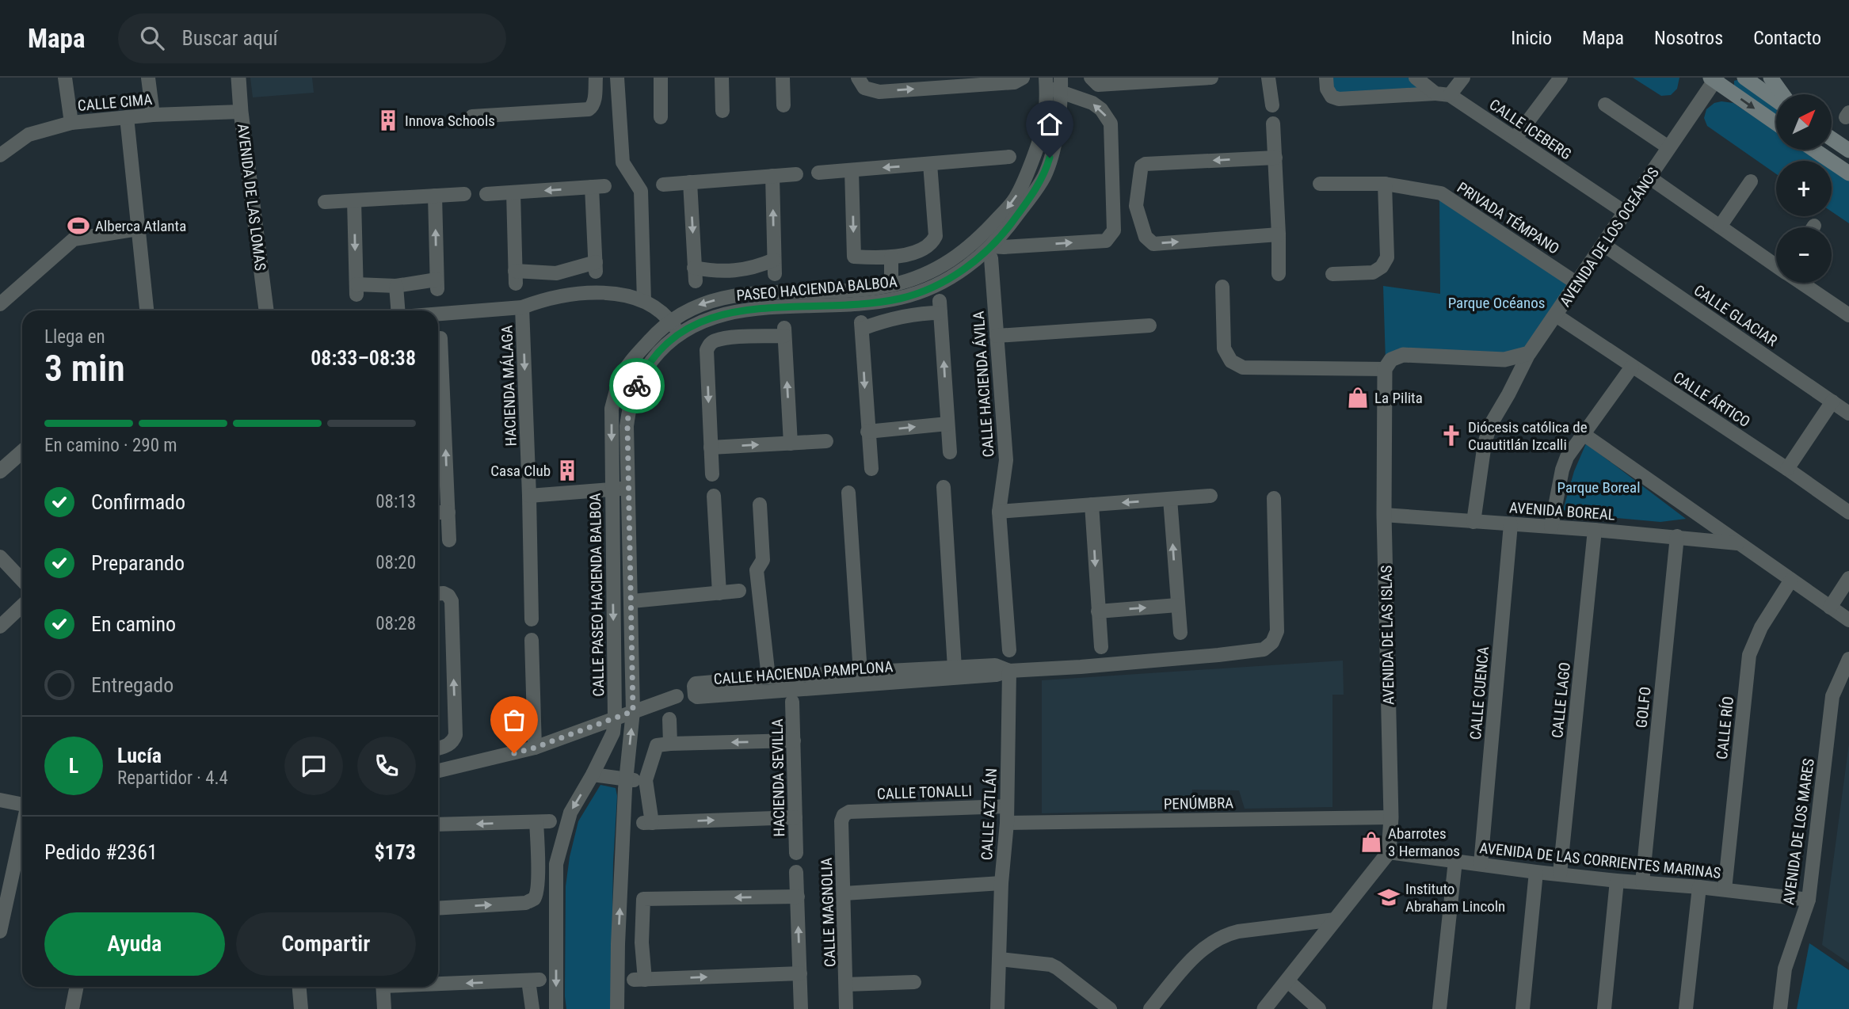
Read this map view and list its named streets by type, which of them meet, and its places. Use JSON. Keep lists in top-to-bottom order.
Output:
{
  "streets": {
    "street": [
      "CALLE CIMA",
      "CALLE ICEBERG",
      "AVENIDA DE LAS LOMAS",
      "PRIVADA TÉMPANO",
      "AVENIDA DE LOS OCEÁNOS",
      "PASEO HACIENDA BALBOA",
      "CALLE GLACIAR",
      "CALLE HACIENDA ÁVILA",
      "HACIENDA MÁLAGA",
      "CALLE ÁRTICO",
      "AVENIDA BOREAL",
      "CALLE PASEO HACIENDA BALBOA",
      "AVENIDA DE LAS ISLAS",
      "CALLE HACIENDA PAMPLONA",
      "CALLE CUENCA",
      "CALLE LAGO",
      "GOLFO",
      "CALLE RÍO",
      "HACIENDA SEVILLA",
      "CALLE TONALLI",
      "PENÚMBRA",
      "CALLE AZTLÁN",
      "AVENIDA DE LOS MARES",
      "AVENIDA DE LAS CORRIENTES MARINAS",
      "CALLE MAGNOLIA"
    ]
  },
  "crossings": [
    ["CALLE CIMA", "AVENIDA DE LAS LOMAS"],
    ["CALLE ICEBERG", "AVENIDA DE LOS OCEÁNOS"],
    ["PRIVADA TÉMPANO", "AVENIDA DE LOS OCEÁNOS"],
    ["AVENIDA DE LOS OCEÁNOS", "CALLE GLACIAR"],
    ["AVENIDA DE LOS OCEÁNOS", "CALLE ÁRTICO"],
    ["AVENIDA DE LOS OCEÁNOS", "AVENIDA BOREAL"],
    ["PASEO HACIENDA BALBOA", "CALLE HACIENDA ÁVILA"],
    ["PASEO HACIENDA BALBOA", "CALLE PASEO HACIENDA BALBOA"],
    ["AVENIDA BOREAL", "AVENIDA DE LAS ISLAS"],
    ["AVENIDA BOREAL", "CALLE CUENCA"],
    ["AVENIDA BOREAL", "CALLE LAGO"],
    ["AVENIDA BOREAL", "GOLFO"],
    ["AVENIDA BOREAL", "CALLE RÍO"],
    ["AVENIDA DE LAS ISLAS", "PENÚMBRA"],
    ["AVENIDA DE LAS ISLAS", "AVENIDA DE LAS CORRIENTES MARINAS"],
    ["CALLE HACIENDA PAMPLONA", "CALLE AZTLÁN"],
    ["CALLE CUENCA", "AVENIDA DE LAS CORRIENTES MARINAS"],
    ["CALLE LAGO", "AVENIDA DE LAS CORRIENTES MARINAS"],
    ["GOLFO", "AVENIDA DE LAS CORRIENTES MARINAS"],
    ["CALLE RÍO", "AVENIDA DE LAS CORRIENTES MARINAS"],
    ["CALLE TONALLI", "CALLE AZTLÁN"],
    ["CALLE TONALLI", "CALLE MAGNOLIA"],
    ["PENÚMBRA", "CALLE AZTLÁN"],
    ["AVENIDA DE LOS MARES", "AVENIDA DE LAS CORRIENTES MARINAS"]
  ],
  "parks": ["Parque Océanos", "Parque Boreal"],
  "places": {
    "building": ["Innova Schools", "Casa Club"],
    "sports": ["Alberca Atlanta"],
    "shop": ["La Pilita", "Abarrotes 3 Hermanos"],
    "church": ["Diócesis católica de Cuautitlán Izcalli"],
    "school or university": ["Instituto Abraham Lincoln"]
  },
  "north": "top right",
  "page": {
    "header": "Mapa",
    "search": "Buscar aquí",
    "nav": [
      "Inicio",
      "Mapa",
      "Nosotros",
      "Contacto"
    ],
    "map_buttons": ["+", "−"],
    "heading": ["3 min", "Llega en", "08:33–08:38"],
    "panel": [
      "Lucía",
      "Repartidor · 4.4",
      "Pedido #2361",
      "$173"
    ],
    "bar": "En camino · 290 m",
    "list": [
      ["Confirmado", "08:13"],
      ["Preparando", "08:20"],
      ["En camino", "08:28"],
      "Entregado"
    ],
    "round": "L",
    "buttons": ["Ayuda", "Compartir"]
  }
}
